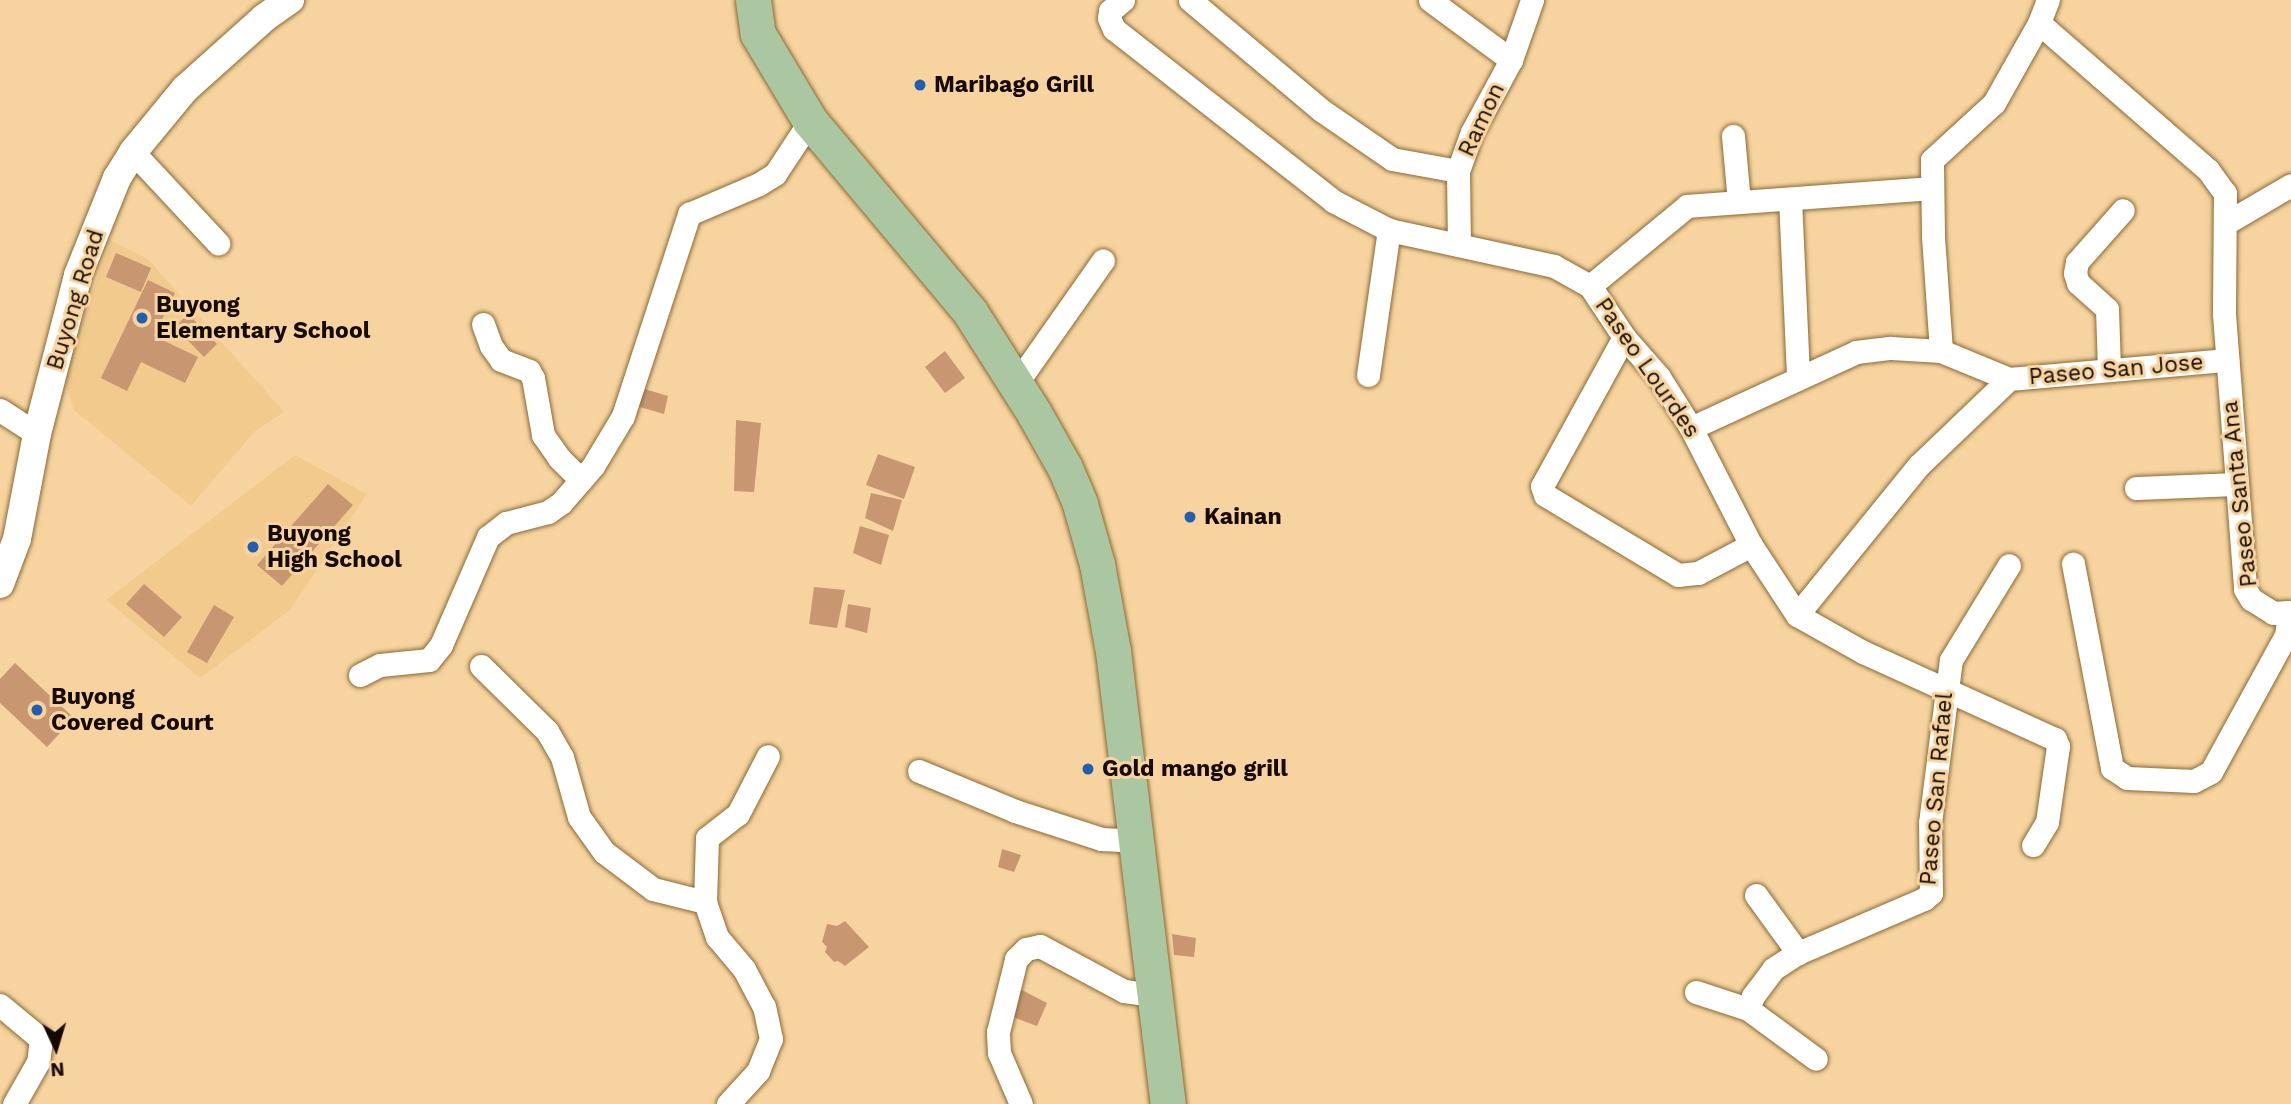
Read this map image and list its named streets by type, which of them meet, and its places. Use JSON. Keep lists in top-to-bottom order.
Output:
{
  "streets": {
    "street": [
      "Ramon",
      "Buyong Road",
      "Paseo Lourdes",
      "Paseo San Jose",
      "Paseo Santa Ana",
      "Paseo San Rafael"
    ]
  },
  "crossings": [
    ["Ramon", "Paseo Lourdes"],
    ["Paseo Lourdes", "Paseo San Jose"],
    ["Paseo Lourdes", "Paseo San Rafael"],
    ["Paseo San Jose", "Paseo Santa Ana"]
  ],
  "places": [
    "Maribago Grill",
    "Buyong Elementary School",
    "Kainan",
    "Buyong High School",
    "Buyong Covered Court",
    "Gold mango grill"
  ],
  "north": "bottom"
}
